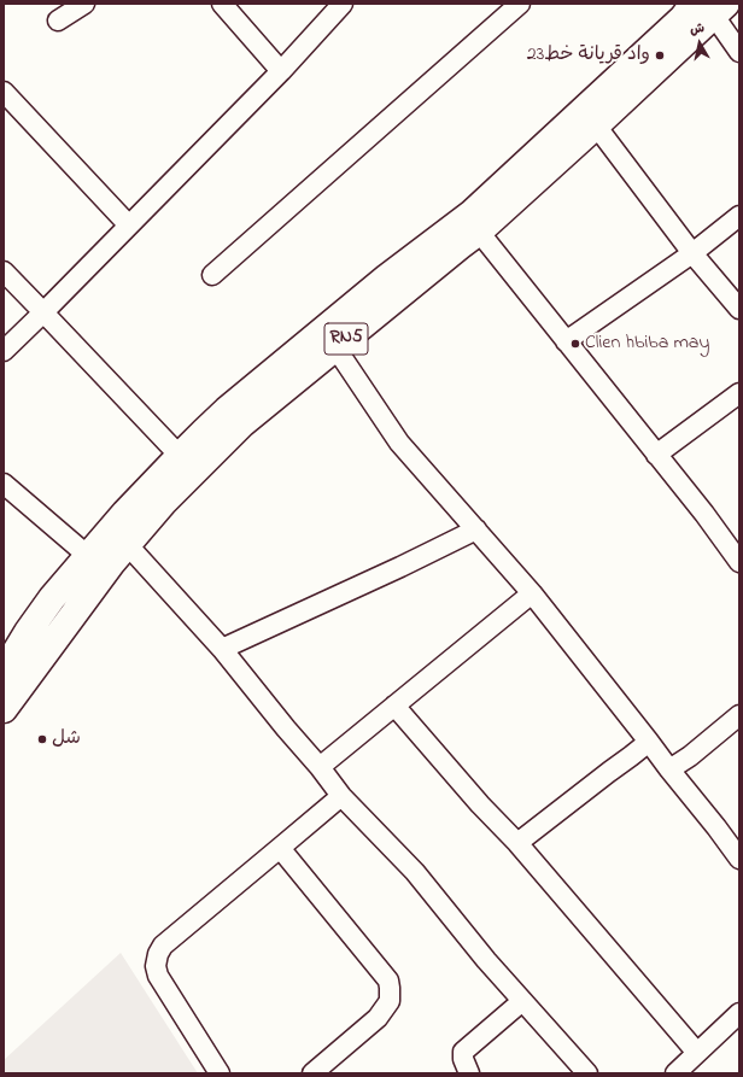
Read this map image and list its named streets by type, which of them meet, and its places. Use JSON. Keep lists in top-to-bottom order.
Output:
{
  "streets": {
    "highway": ["RN5"]
  },
  "places": ["واد قريانة خط23", "Clien hbiba may", "شل"],
  "north": "top"
}
